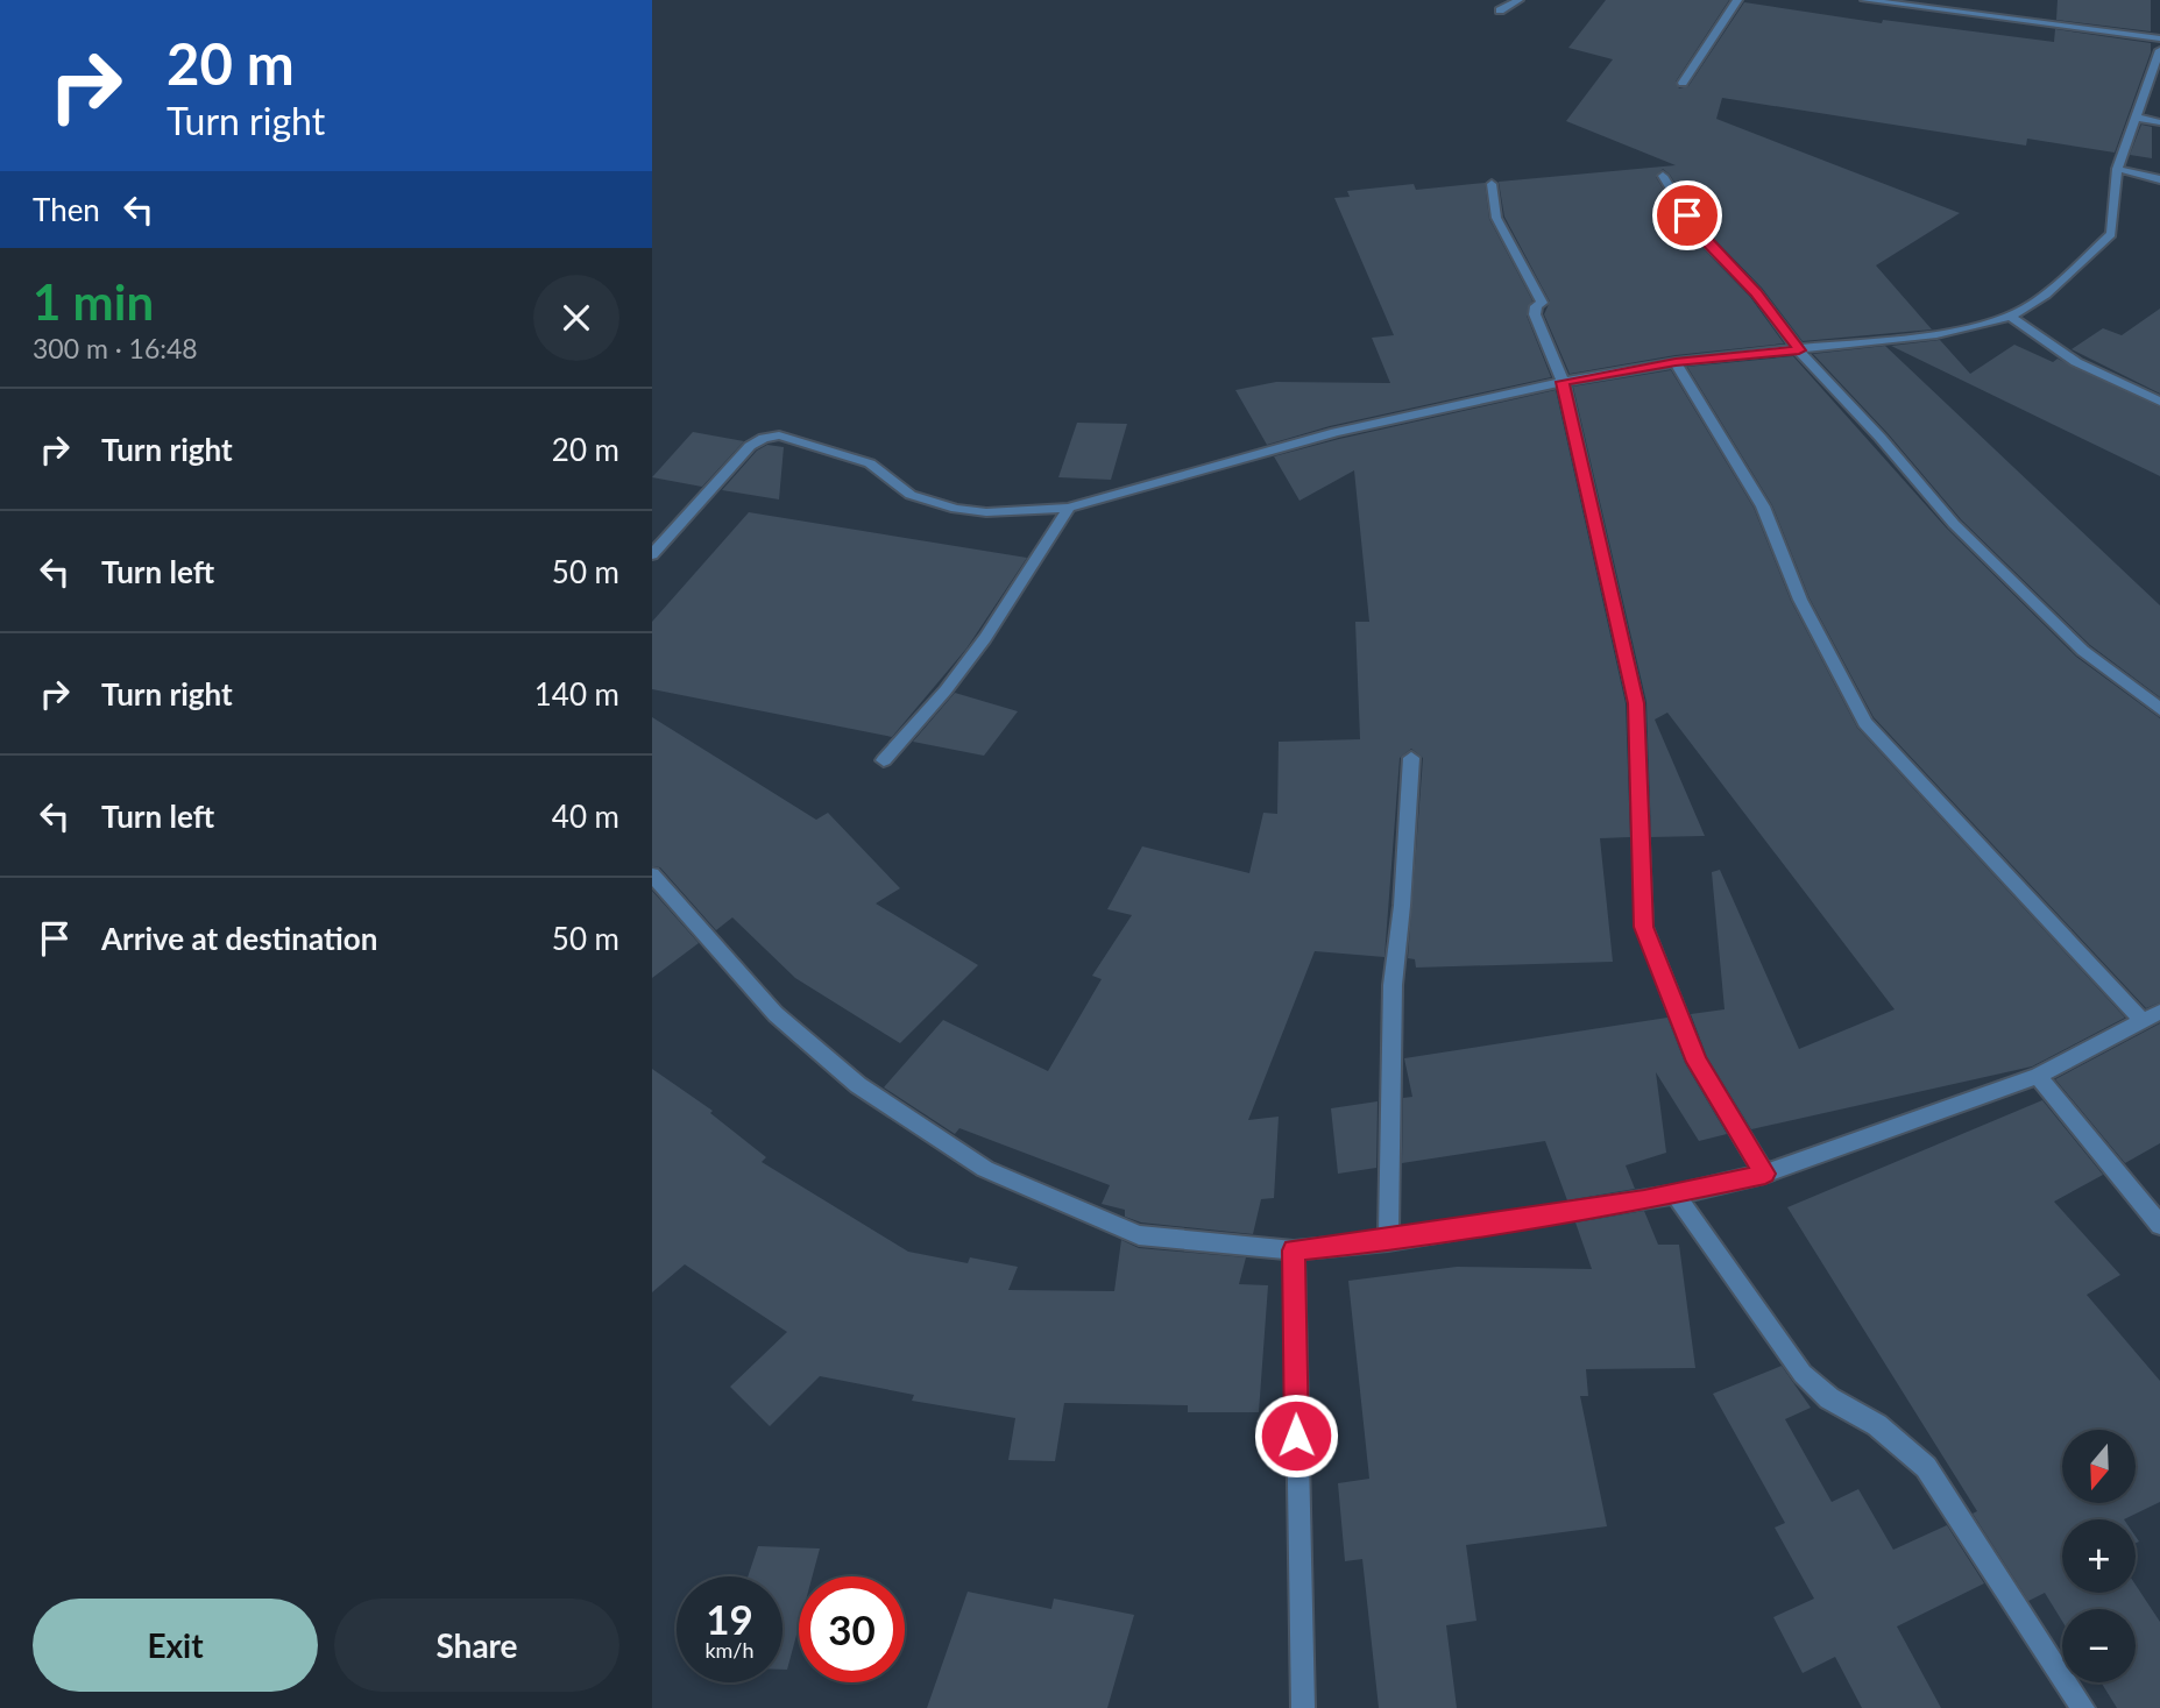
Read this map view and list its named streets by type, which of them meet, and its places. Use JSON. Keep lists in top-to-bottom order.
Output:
{
  "north": "bottom",
  "page": {
    "turn": ["20 m", "Turn right"],
    "then": "Then",
    "heading": ["1 min", "300 m · 16:48"],
    "list": [
      {
        "name": "Turn right",
        "value": "20 m"
      },
      {
        "name": "Turn left",
        "value": "50 m"
      },
      {
        "name": "Turn right",
        "value": "140 m"
      },
      {
        "name": "Turn left",
        "value": "40 m"
      },
      {
        "name": "Arrive at destination",
        "value": "50 m"
      }
    ],
    "map_buttons": ["+", "−"],
    "speed": "19 km/h",
    "limit": "30",
    "buttons": ["Exit", "Share"]
  }
}
